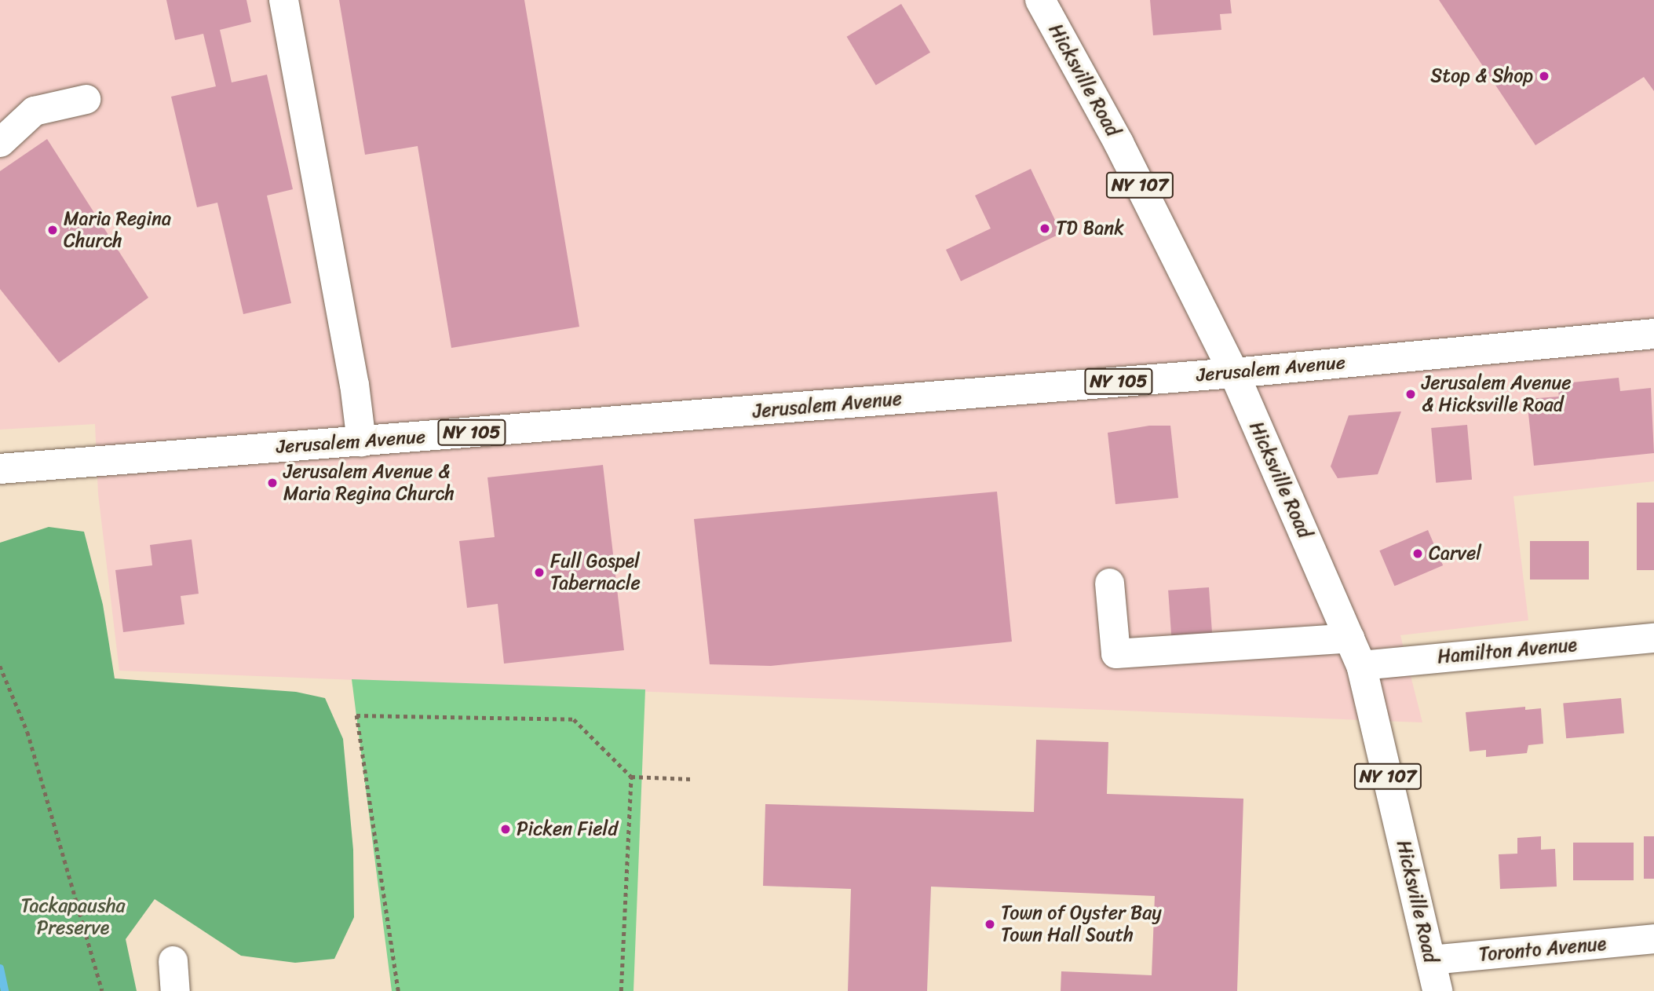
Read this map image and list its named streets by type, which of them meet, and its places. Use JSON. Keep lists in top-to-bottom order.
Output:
{
  "streets": {
    "main road": [
      "Hicksville Road",
      "NY 107",
      "Jerusalem Avenue",
      "NY 105"
    ],
    "street": ["Hamilton Avenue", "Toronto Avenue"]
  },
  "crossings": [
    ["Hicksville Road", "Jerusalem Avenue"],
    ["Hicksville Road", "Hamilton Avenue"],
    ["Hicksville Road", "Toronto Avenue"]
  ],
  "parks": ["Tackapausha Preserve"],
  "places": [
    "Stop & Shop",
    "TD Bank",
    "Maria Regina Church",
    "Jerusalem Avenue & Hicksville Road",
    "Jerusalem Avenue & Maria Regina Church",
    "Carvel",
    "Full Gospel Tabernacle",
    "Picken Field",
    "Town of Oyster Bay Town Hall South"
  ]
}
